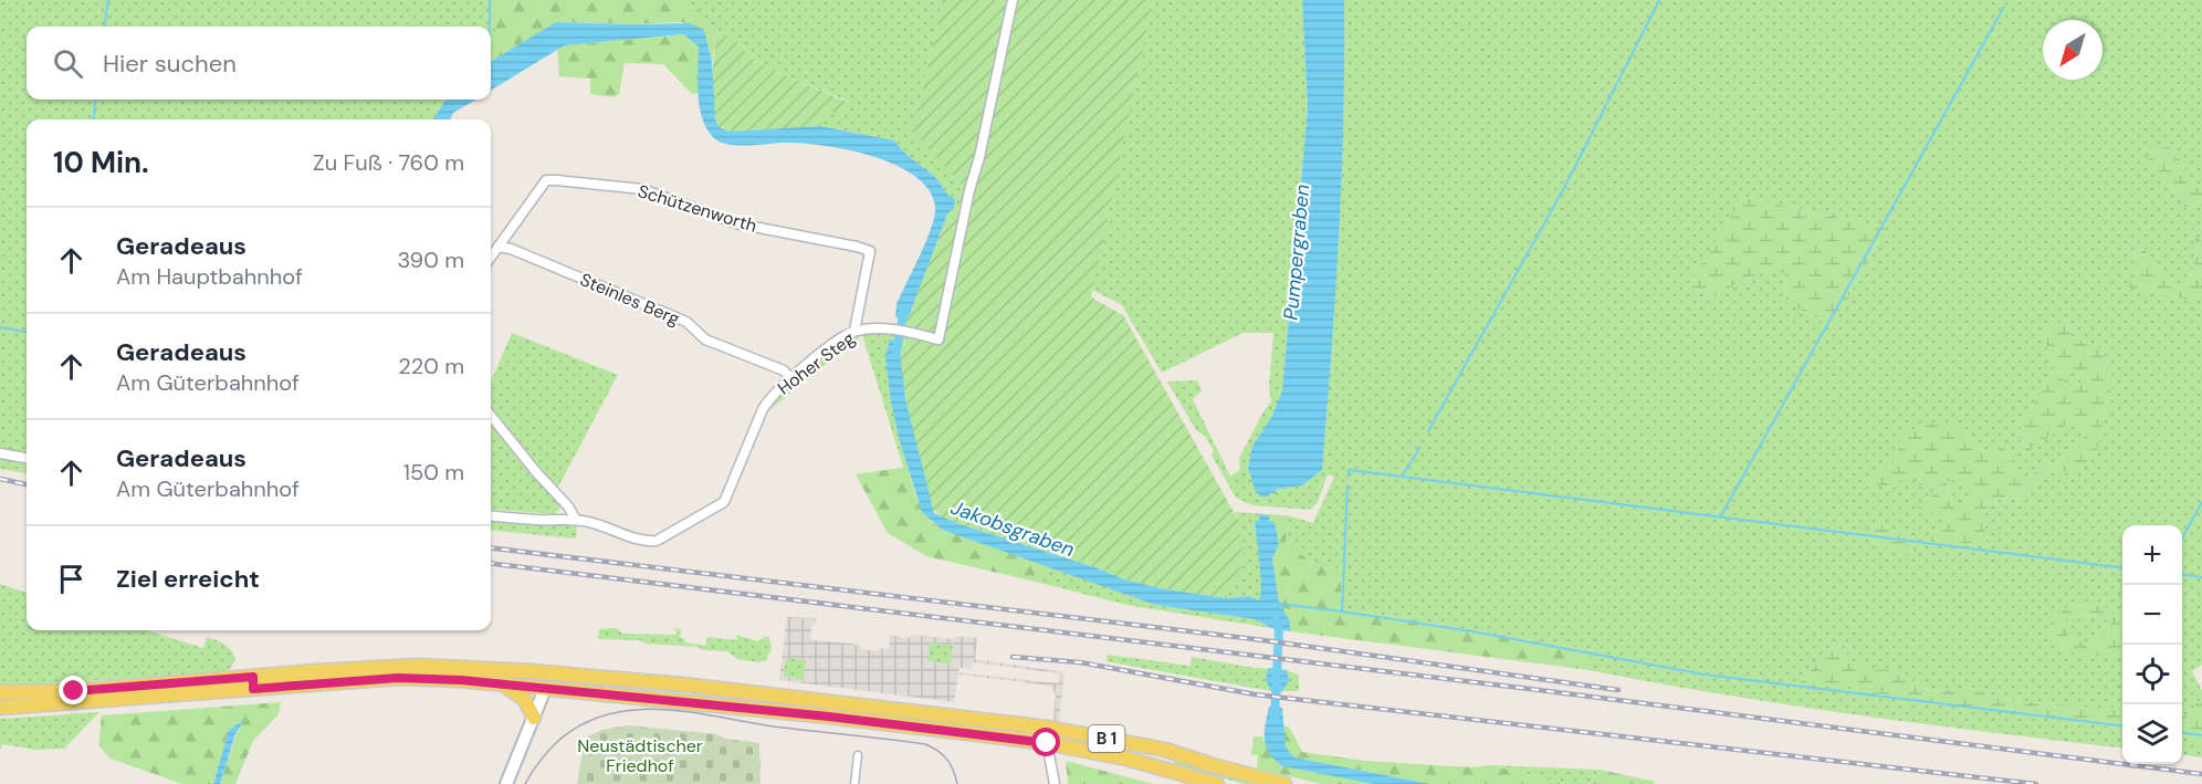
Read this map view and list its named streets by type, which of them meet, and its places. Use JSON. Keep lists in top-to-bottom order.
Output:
{
  "streets": {
    "main road": ["B 1"],
    "street": ["Schützenworth", "Steinles Berg", "Hoher Steg"]
  },
  "crossings": [
    ["Schützenworth", "Steinles Berg"],
    ["Schützenworth", "Hoher Steg"],
    ["Steinles Berg", "Hoher Steg"]
  ],
  "water": ["Pumpergraben", "Jakobsgraben"],
  "parks": ["Neustädtischer Friedhof"],
  "north": "bottom left",
  "page": {
    "search": "Hier suchen",
    "heading": ["10 Min.", "Zu Fuß · 760 m"],
    "list": [
      ["Geradeaus", "Am Hauptbahnhof", "390 m"],
      ["Geradeaus", "Am Güterbahnhof", "220 m"],
      ["Geradeaus", "Am Güterbahnhof", "150 m"],
      "Ziel erreicht"
    ],
    "map_buttons": ["+", "−"]
  }
}
